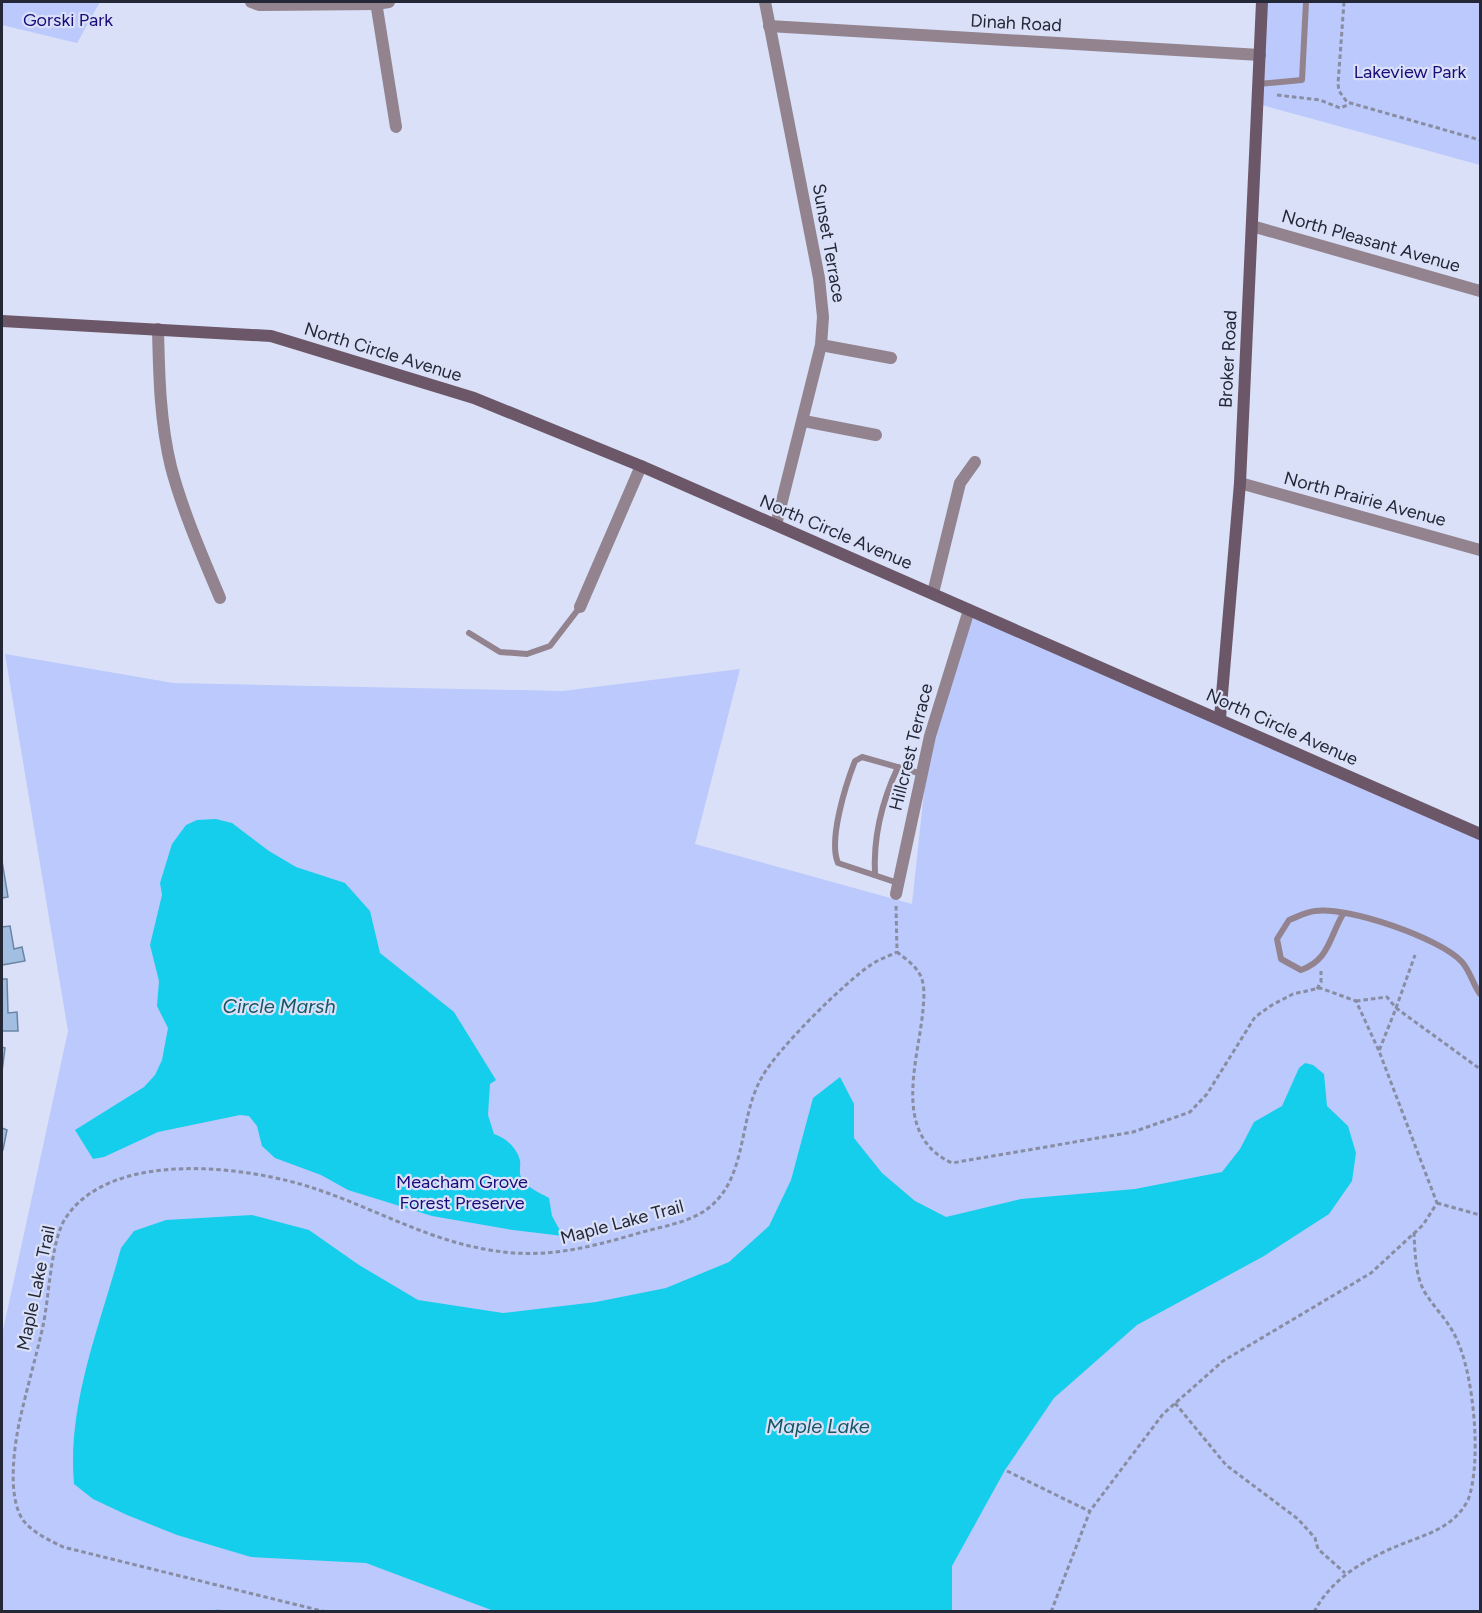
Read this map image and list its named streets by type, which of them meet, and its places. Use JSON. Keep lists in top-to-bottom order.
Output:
{
  "streets": {
    "street": [
      "Dinah Road",
      "North Pleasant Avenue",
      "Sunset Terrace",
      "North Circle Avenue",
      "Broker Road",
      "North Prairie Avenue",
      "Hillcrest Terrace"
    ],
    "path": ["Maple Lake Trail"]
  },
  "crossings": [
    ["Dinah Road", "Sunset Terrace"],
    ["Dinah Road", "Broker Road"],
    ["North Pleasant Avenue", "Broker Road"],
    ["Sunset Terrace", "North Circle Avenue"],
    ["North Circle Avenue", "Broker Road"],
    ["North Circle Avenue", "Hillcrest Terrace"],
    ["Broker Road", "North Prairie Avenue"]
  ],
  "water": ["Circle Marsh", "Maple Lake"],
  "parks": ["Gorski Park", "Lakeview Park", "Meacham Grove Forest Preserve"]
}
